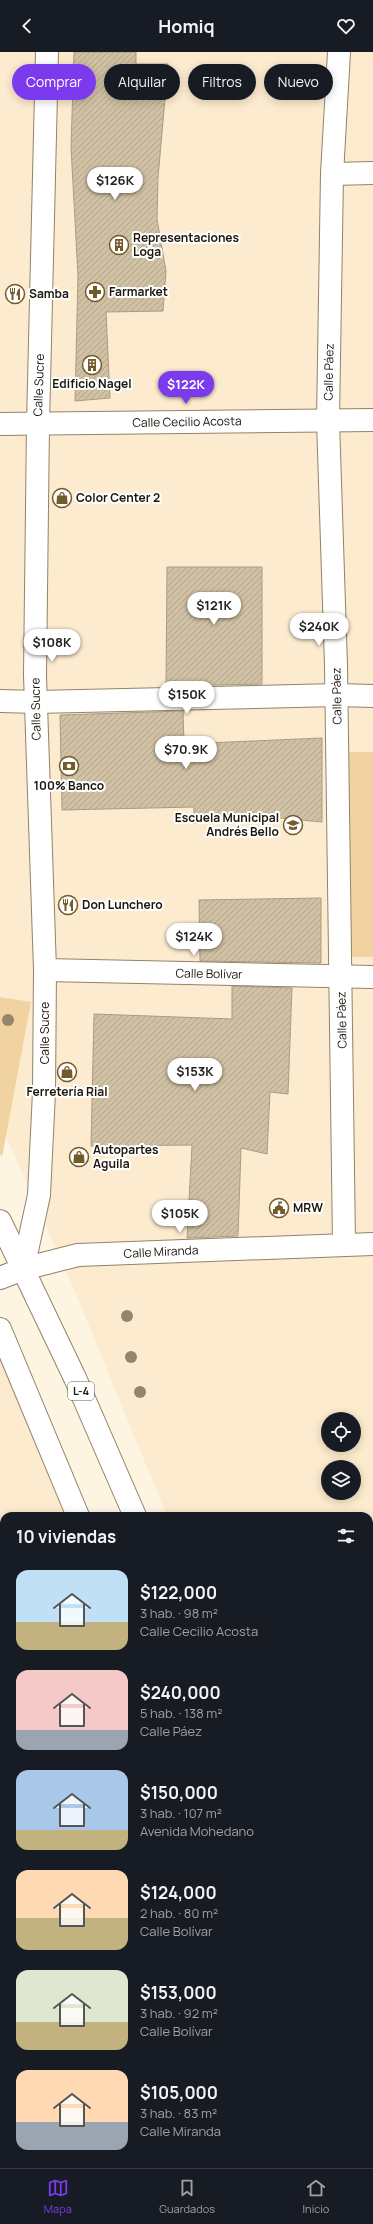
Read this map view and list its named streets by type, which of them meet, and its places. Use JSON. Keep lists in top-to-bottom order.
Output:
{
  "streets": {
    "street": [
      "Calle Páez",
      "Calle Sucre",
      "Calle Cecilio Acosta",
      "Calle Bolívar",
      "Calle Miranda",
      "L-4"
    ]
  },
  "crossings": [
    ["Calle Páez", "Calle Cecilio Acosta"],
    ["Calle Páez", "Calle Bolívar"],
    ["Calle Páez", "Calle Miranda"],
    ["Calle Sucre", "Calle Cecilio Acosta"],
    ["Calle Sucre", "Calle Bolívar"],
    ["Calle Sucre", "Calle Miranda"],
    ["Calle Sucre", "L-4"],
    ["Calle Miranda", "L-4"]
  ],
  "places": {
    "building": ["Representaciones Loga", "Edificio Nagel"],
    "pharmacy": ["Farmarket"],
    "restaurant": ["Samba", "Don Lunchero"],
    "shop": ["Color Center 2", "Ferretería Rial", "Autopartes Aguila"],
    "bank": ["100% Banco"],
    "school or university": ["Escuela Municipal Andrés Bello"],
    "public building": ["MRW"]
  },
  "page": {
    "header": "Homiq",
    "chip": [
      "Comprar",
      "Alquilar",
      "Filtros",
      "Nuevo"
    ],
    "price": [
      "$126K",
      "$122K",
      "$121K",
      "$240K",
      "$108K",
      "$150K",
      "$70.9K",
      "$124K",
      "$153K",
      "$105K"
    ],
    "heading": "10 viviendas",
    "list": [
      {
        "name": "$122,000",
        "note": "3 hab. · 98 m² · Calle Cecilio Acosta"
      },
      {
        "name": "$240,000",
        "note": "5 hab. · 138 m² · Calle Páez"
      },
      {
        "name": "$150,000",
        "note": "3 hab. · 107 m² · Avenida Mohedano"
      },
      {
        "name": "$124,000",
        "note": "2 hab. · 80 m² · Calle Bolívar"
      },
      {
        "name": "$153,000",
        "note": "3 hab. · 92 m² · Calle Bolívar"
      },
      {
        "name": "$105,000",
        "note": "3 hab. · 83 m² · Calle Miranda"
      }
    ],
    "tabs": ["Mapa", "Guardados", "Inicio"]
  }
}
